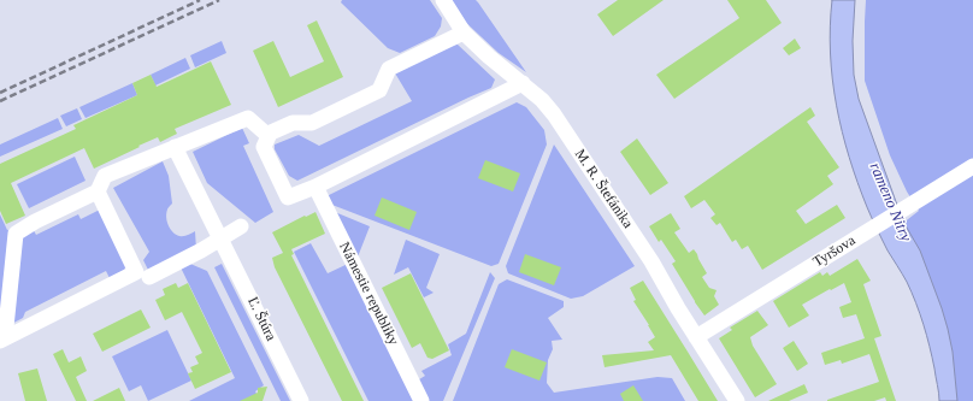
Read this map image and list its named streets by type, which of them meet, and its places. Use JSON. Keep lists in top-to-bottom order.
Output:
{
  "streets": {
    "street": [
      "M. R. Štefánika",
      "Tyršova",
      "Námestie republiky",
      "Ľ. Štúra"
    ]
  },
  "crossings": [
    ["M. R. Štefánika", "Tyršova"]
  ],
  "water": ["rameno Nitry"]
}
